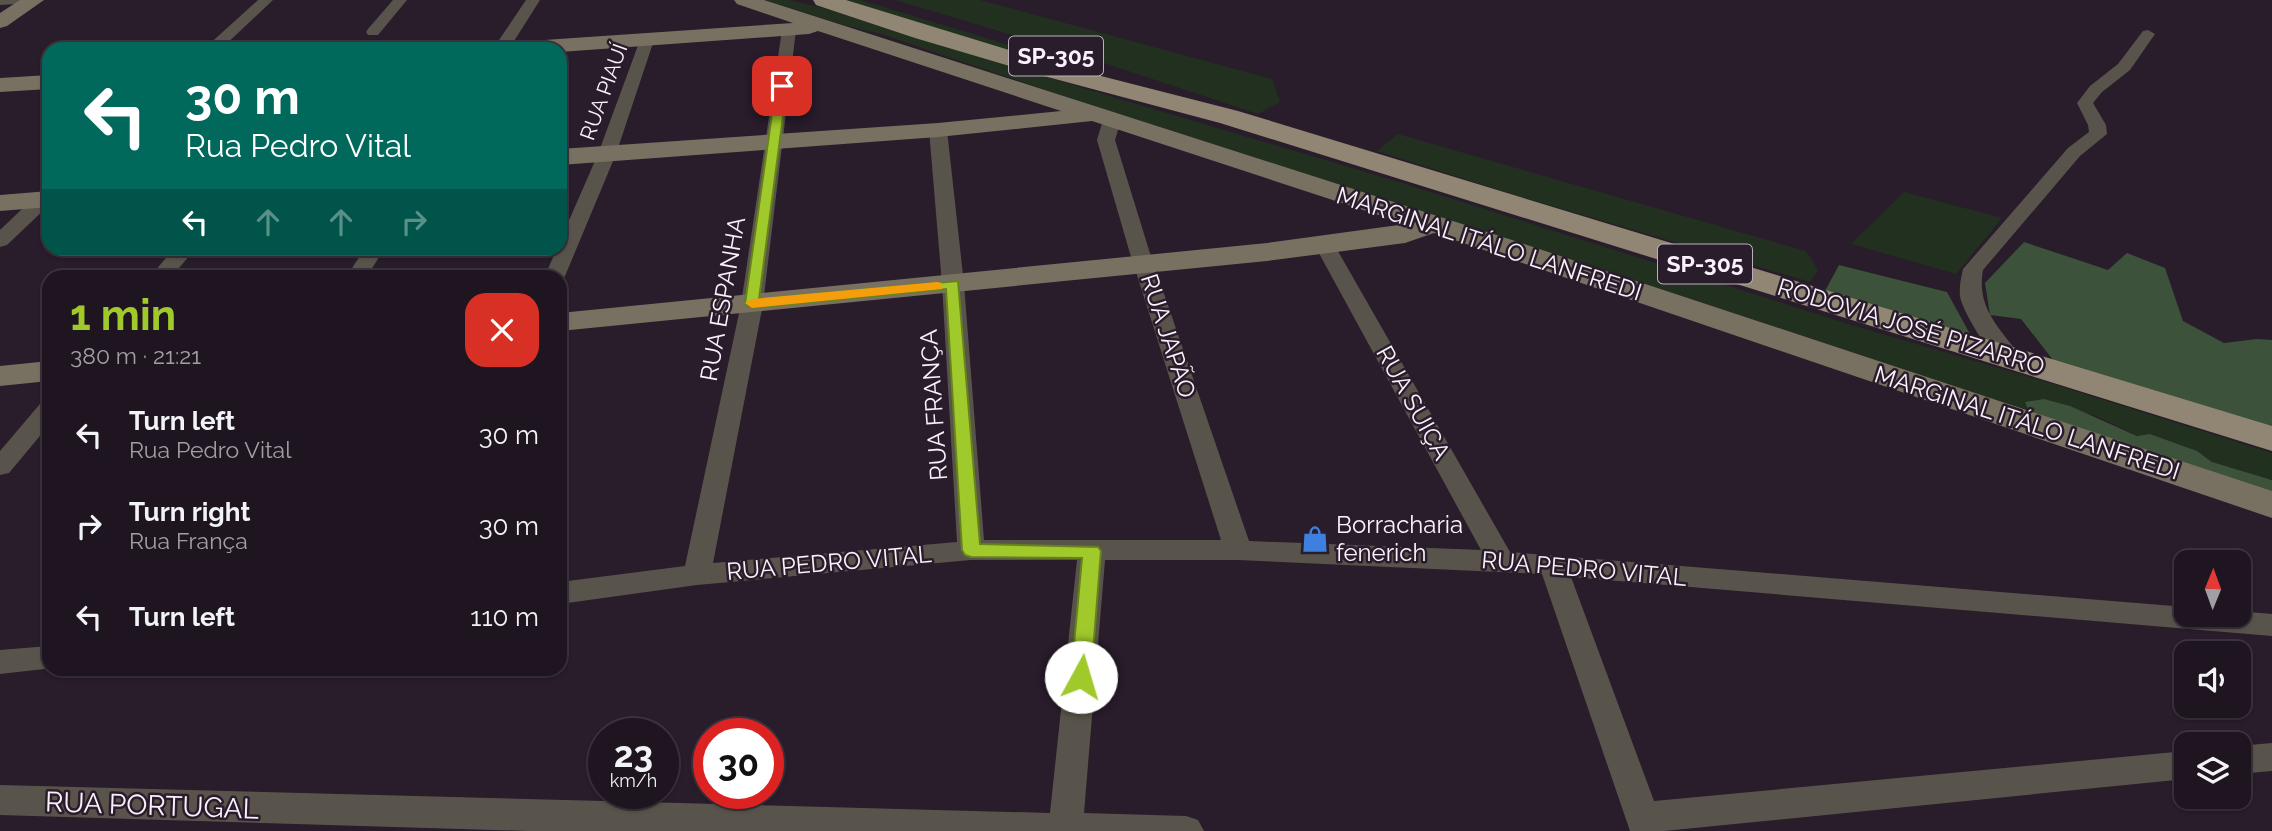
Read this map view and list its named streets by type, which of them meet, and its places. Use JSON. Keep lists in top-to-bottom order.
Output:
{
  "streets": {
    "main road": ["SP-305", "RODOVIA JOSÉ PIZARRO"],
    "street": [
      "RUA PIAUÍ",
      "MARGINAL ITÁLO LANFREDI",
      "RUA ESPANHA",
      "RUA JAPÃO",
      "RUA SUIÇA",
      "RUA FRANÇA",
      "RUA PEDRO VITAL",
      "RUA PORTUGAL"
    ]
  },
  "crossings": [
    ["MARGINAL ITÁLO LANFREDI", "RODOVIA JOSÉ PIZARRO"],
    ["MARGINAL ITÁLO LANFREDI", "RUA JAPÃO"],
    ["RUA ESPANHA", "RUA PEDRO VITAL"],
    ["RUA JAPÃO", "RUA PEDRO VITAL"],
    ["RUA SUIÇA", "RUA PEDRO VITAL"],
    ["RUA FRANÇA", "RUA PEDRO VITAL"]
  ],
  "places": {
    "shop": ["Borracharia fenerich"]
  },
  "north": "top",
  "page": {
    "turn": ["30 m", "Rua Pedro Vital"],
    "heading": ["1 min", "380 m · 21:21"],
    "list": [
      {
        "name": "Turn left",
        "note": "Rua Pedro Vital",
        "value": "30 m"
      },
      {
        "name": "Turn right",
        "note": "Rua França",
        "value": "30 m"
      },
      {
        "name": "Turn left",
        "value": "110 m"
      }
    ],
    "speed": "23 km/h",
    "limit": "30"
  }
}
